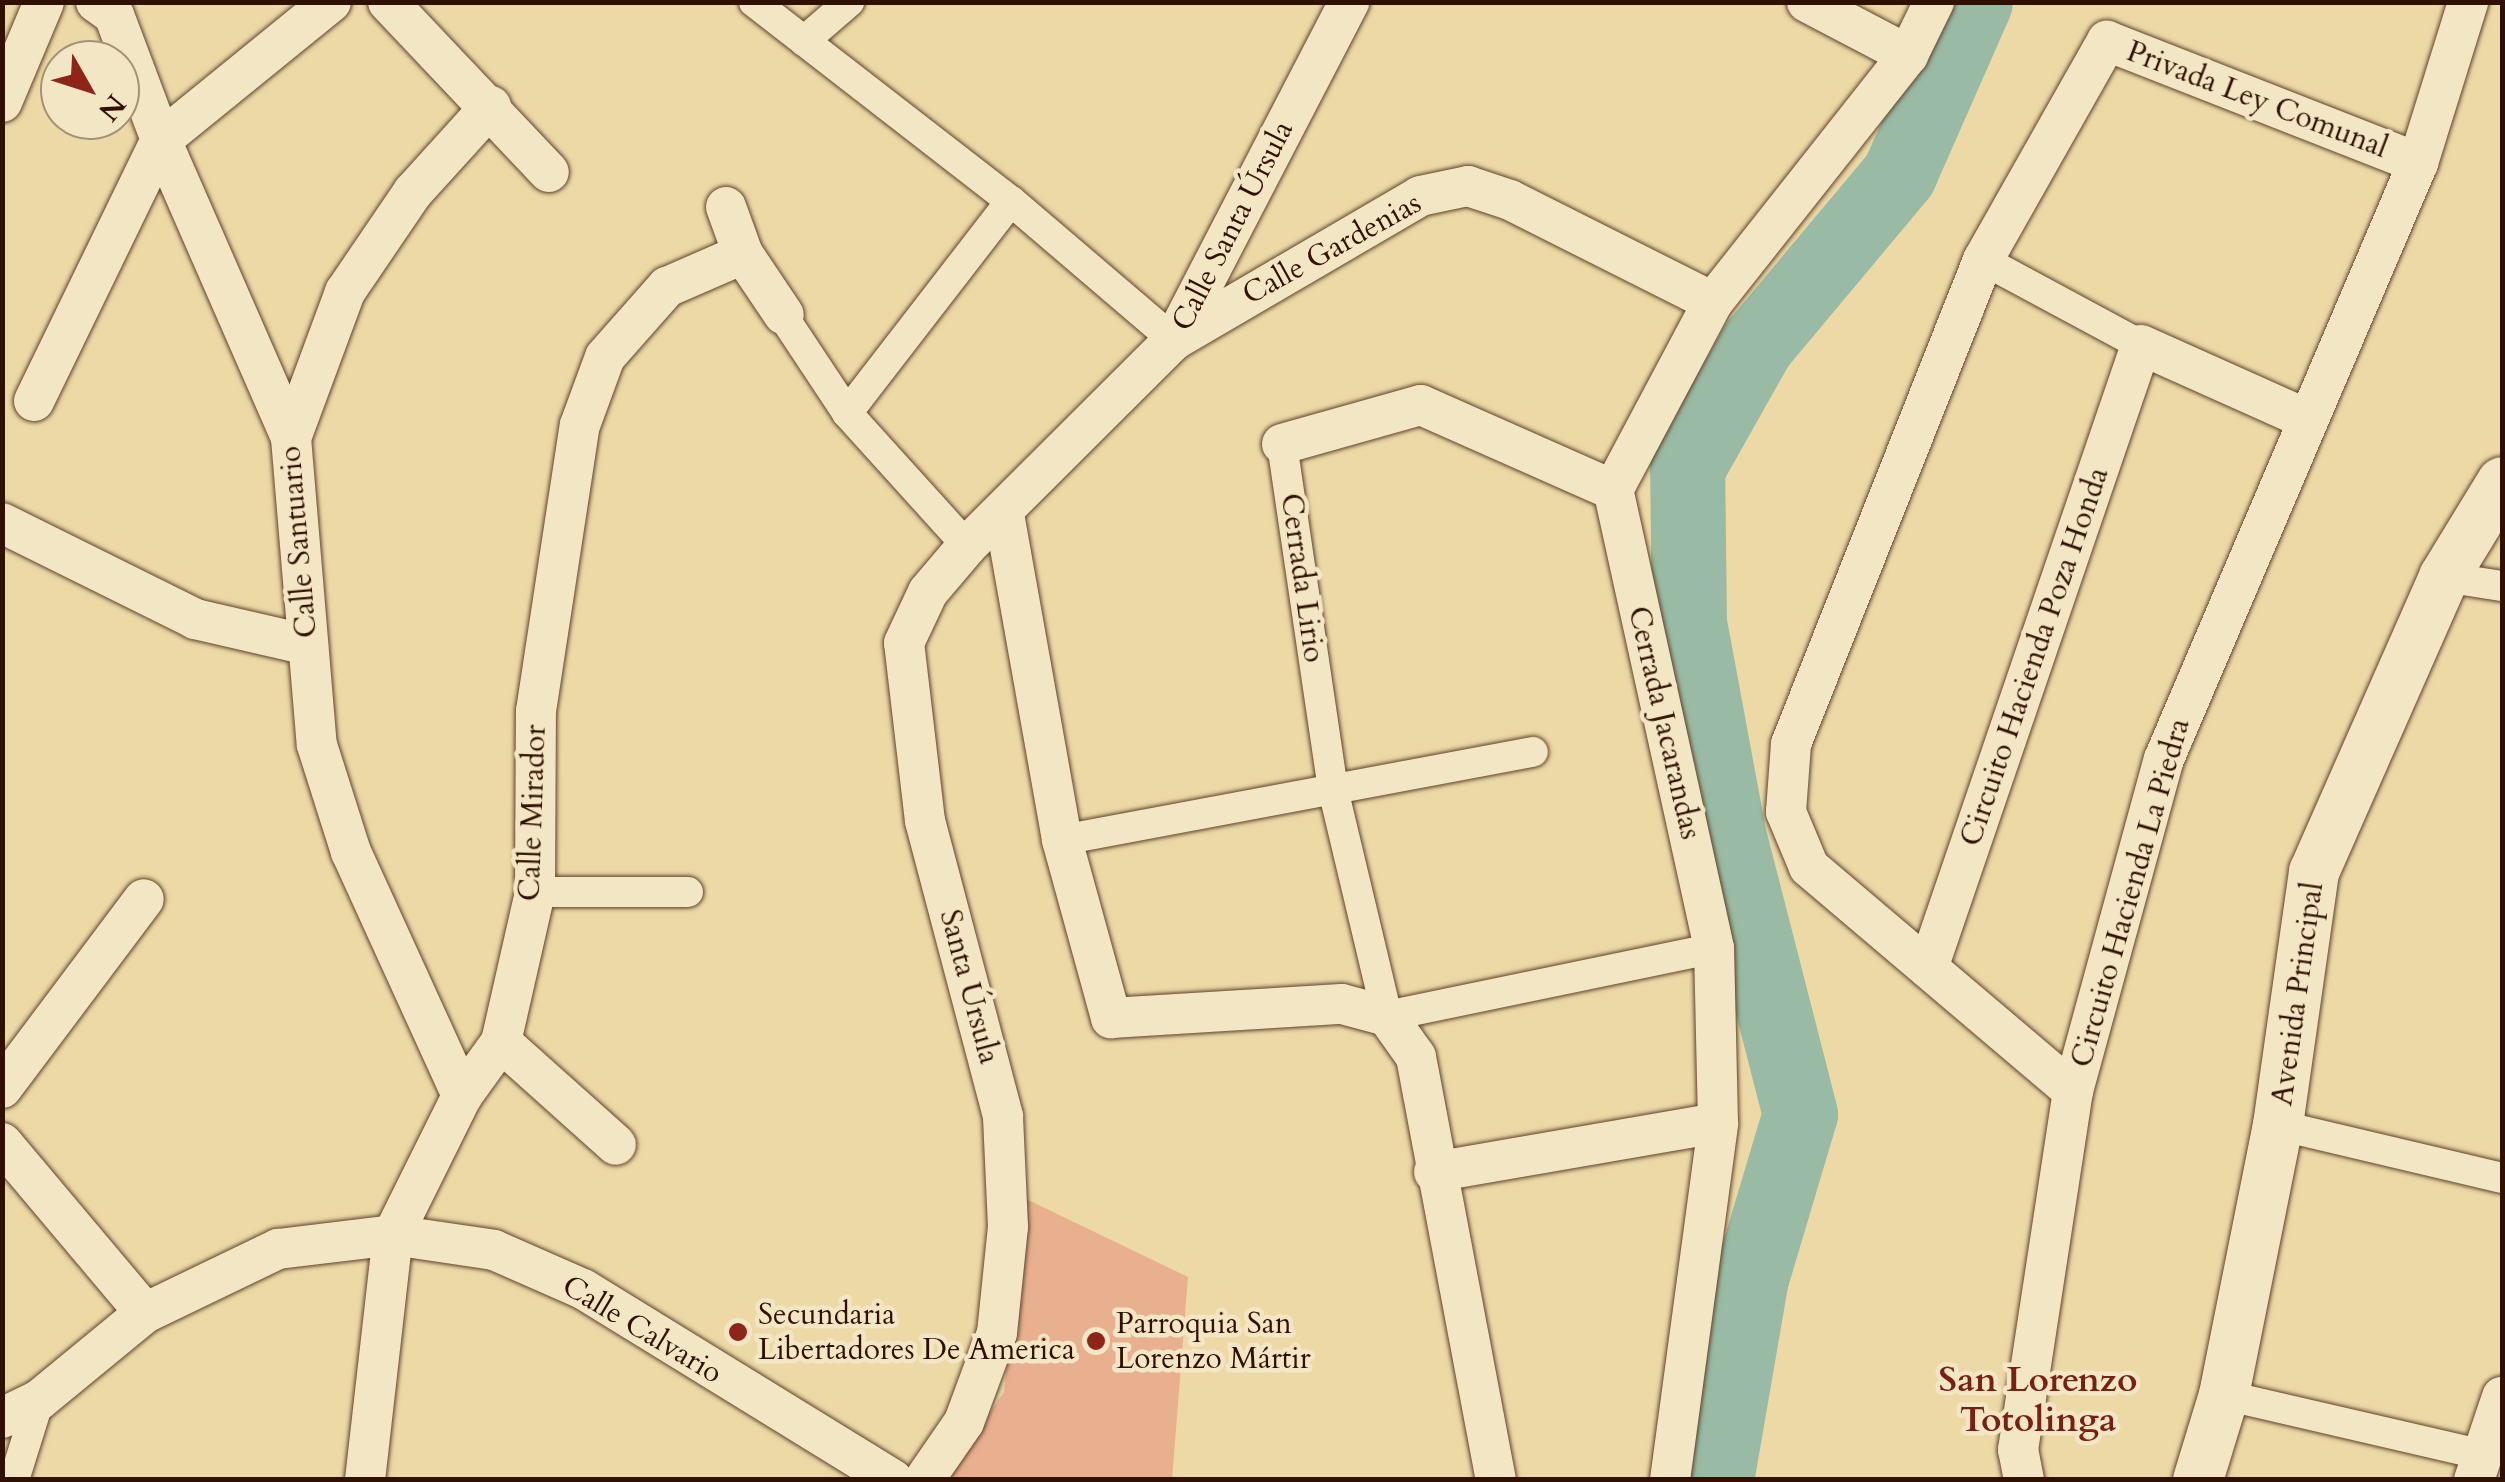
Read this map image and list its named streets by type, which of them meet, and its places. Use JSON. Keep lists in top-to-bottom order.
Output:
{
  "streets": {
    "street": [
      "Privada Ley Comunal",
      "Calle Santa Úrsula",
      "Calle Gardenias",
      "Calle Santuario",
      "Cerrada Lirio",
      "Circuito Hacienda Poza Honda",
      "Cerrada Jacarandas",
      "Calle Mirador",
      "Circuito Hacienda La Piedra",
      "Santa Úrsula",
      "Avenida Principal",
      "Calle Calvario"
    ]
  },
  "crossings": [
    ["Privada Ley Comunal", "Circuito Hacienda La Piedra"],
    ["Calle Santa Úrsula", "Calle Gardenias"],
    ["Calle Santa Úrsula", "Santa Úrsula"],
    ["Calle Santuario", "Calle Mirador"],
    ["Cerrada Lirio", "Cerrada Jacarandas"],
    ["Calle Mirador", "Calle Calvario"]
  ],
  "districts": ["San Lorenzo Totolinga"],
  "places": ["Secundaria Libertadores De America", "Parroquia San Lorenzo Mártir"],
  "north": "bottom right"
}
